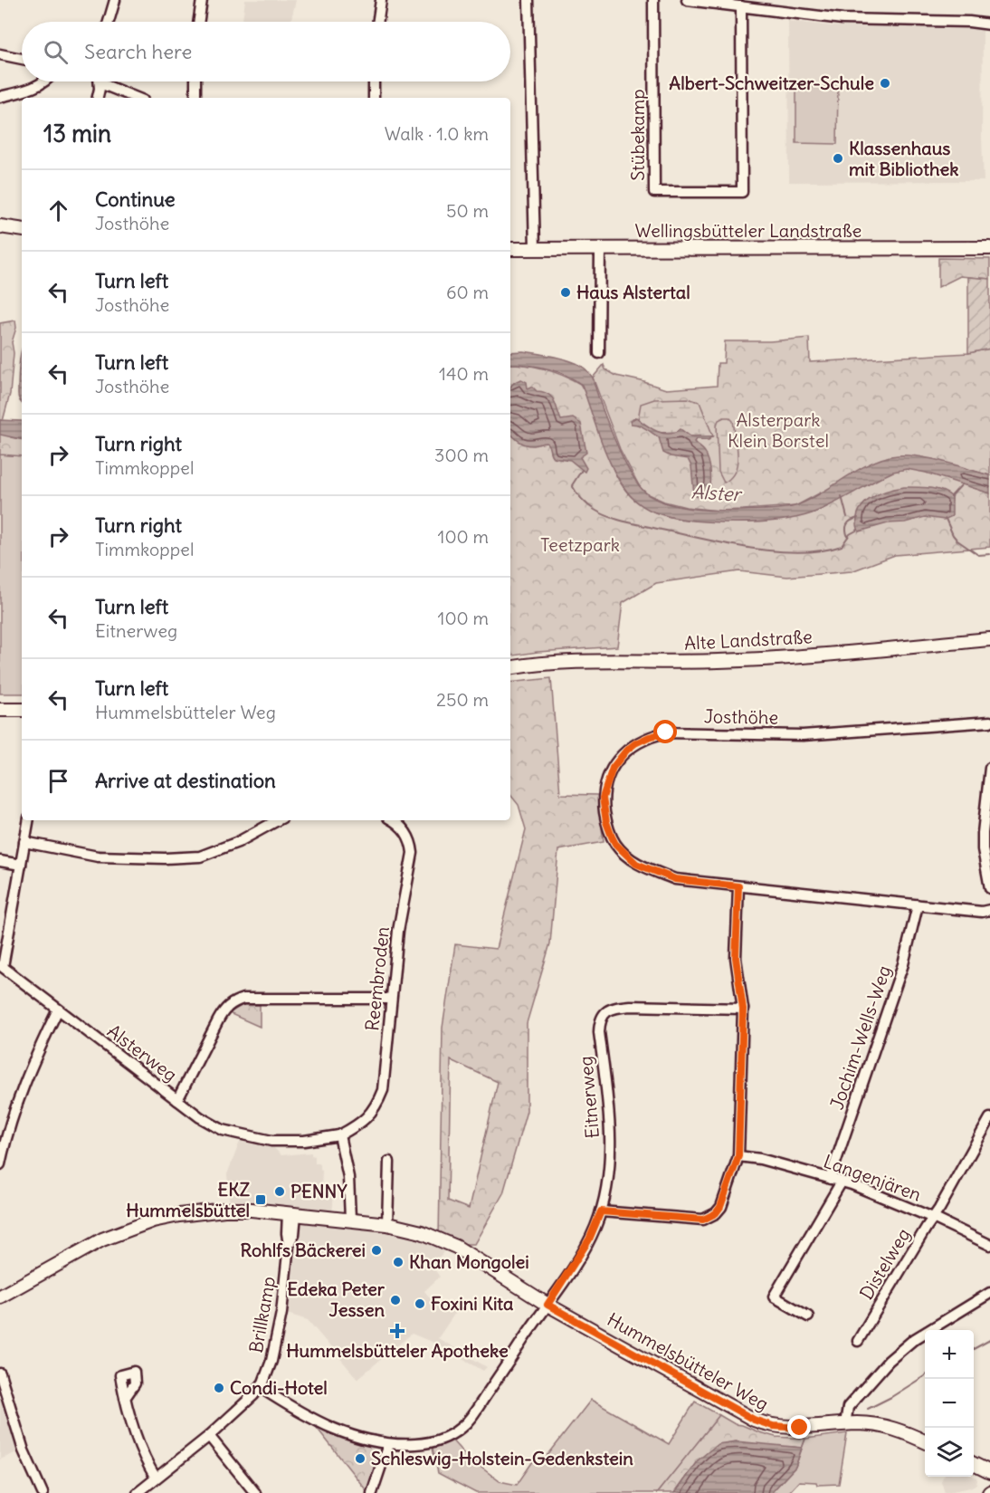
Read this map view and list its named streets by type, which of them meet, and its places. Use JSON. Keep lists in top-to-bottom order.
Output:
{
  "streets": {
    "street": [
      "Stübekamp",
      "Wellingsbütteler Landstraße",
      "Alte Landstraße",
      "Josthöhe",
      "Reembroden",
      "Jochim-Wells-Weg",
      "Alsterweg",
      "Eitnerweg",
      "Langenjären",
      "Distelweg",
      "Brillkamp",
      "Hummelsbütteler Weg"
    ]
  },
  "crossings": [
    ["Josthöhe", "Jochim-Wells-Weg"],
    ["Reembroden", "Alsterweg"],
    ["Jochim-Wells-Weg", "Langenjären"],
    ["Eitnerweg", "Brillkamp"],
    ["Eitnerweg", "Hummelsbütteler Weg"],
    ["Langenjären", "Distelweg"],
    ["Brillkamp", "Hummelsbütteler Weg"]
  ],
  "water": ["Alster"],
  "parks": ["Alsterpark Klein Borstel", "Teetzpark"],
  "places": {
    "other": [
      "Albert-Schweitzer-Schule",
      "Klassenhaus mit Bibliothek",
      "Haus Alstertal",
      "PENNY",
      "Rohlfs Bäckerei",
      "Khan Mongolei",
      "Edeka Peter Jessen",
      "Foxini Kita",
      "Condi-Hotel",
      "Schleswig-Holstein-Gedenkstein"
    ],
    "transit": ["EKZ Hummelsbüttel"],
    "health": ["Hummelsbütteler Apotheke"]
  },
  "page": {
    "search": "Search here",
    "heading": ["13 min", "Walk · 1.0 km"],
    "list": [
      ["Continue", "Josthöhe", "50 m"],
      ["Turn left", "Josthöhe", "60 m"],
      ["Turn left", "Josthöhe", "140 m"],
      ["Turn right", "Timmkoppel", "300 m"],
      ["Turn right", "Timmkoppel", "100 m"],
      ["Turn left", "Eitnerweg", "100 m"],
      ["Turn left", "Hummelsbütteler Weg", "250 m"],
      "Arrive at destination"
    ],
    "map_buttons": ["+", "−"]
  }
}
